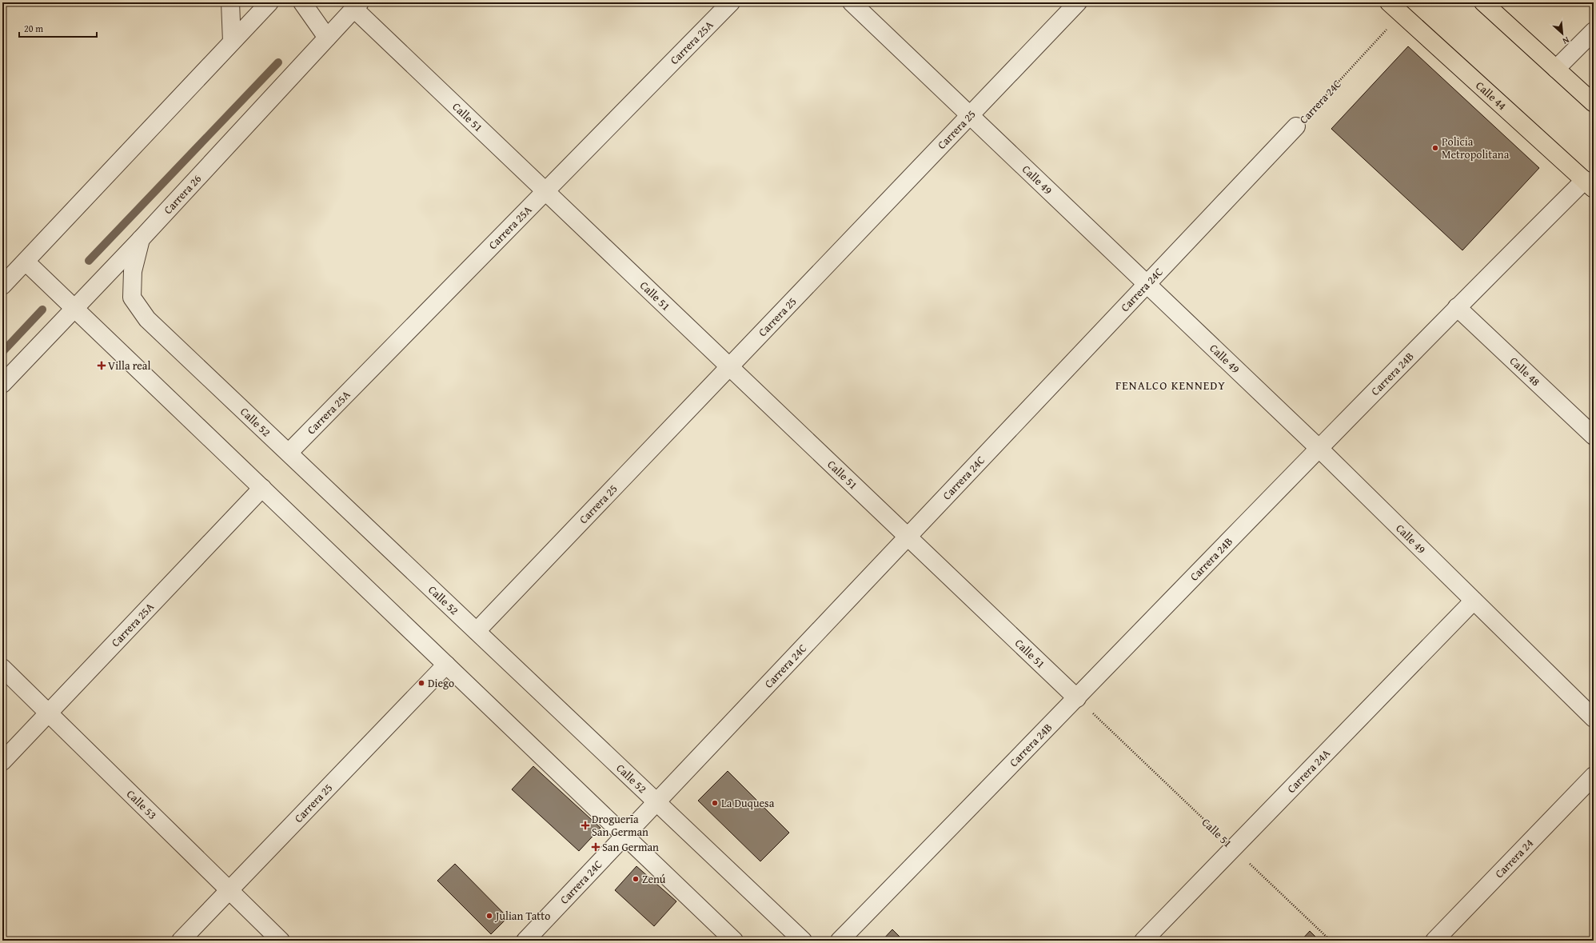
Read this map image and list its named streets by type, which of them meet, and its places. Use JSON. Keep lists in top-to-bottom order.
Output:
{
  "streets": {
    "main road": ["Calle 44"],
    "street": [
      "Carrera 25A",
      "Carrera 24C",
      "Calle 51",
      "Carrera 25",
      "Calle 49",
      "Carrera 26",
      "Calle 48",
      "Carrera 24B",
      "Calle 52",
      "Carrera 24A",
      "Calle 53",
      "Carrera 24"
    ]
  },
  "crossings": [
    ["Carrera 25A", "Calle 51"],
    ["Carrera 25A", "Calle 52"],
    ["Carrera 25A", "Calle 53"],
    ["Calle 44", "Carrera 24C"],
    ["Calle 44", "Carrera 24B"],
    ["Carrera 24C", "Calle 51"],
    ["Carrera 24C", "Calle 49"],
    ["Carrera 24C", "Calle 52"],
    ["Calle 51", "Carrera 25"],
    ["Calle 51", "Carrera 26"],
    ["Calle 51", "Carrera 24B"],
    ["Calle 51", "Carrera 24A"],
    ["Carrera 25", "Calle 49"],
    ["Carrera 25", "Calle 52"],
    ["Carrera 25", "Calle 53"],
    ["Calle 49", "Carrera 24B"],
    ["Calle 49", "Carrera 24A"],
    ["Carrera 26", "Calle 52"],
    ["Calle 48", "Carrera 24B"]
  ],
  "districts": ["FENALCO KENNEDY"],
  "places": {
    "other": [
      "Policia Metropolitana",
      "Diego",
      "La Duquesa",
      "Zenú",
      "Julian Tatto"
    ],
    "health": ["Villa real", "Droguerīa San German", "San German"]
  },
  "scale_bar": "20 m",
  "north": "bottom right"
}
